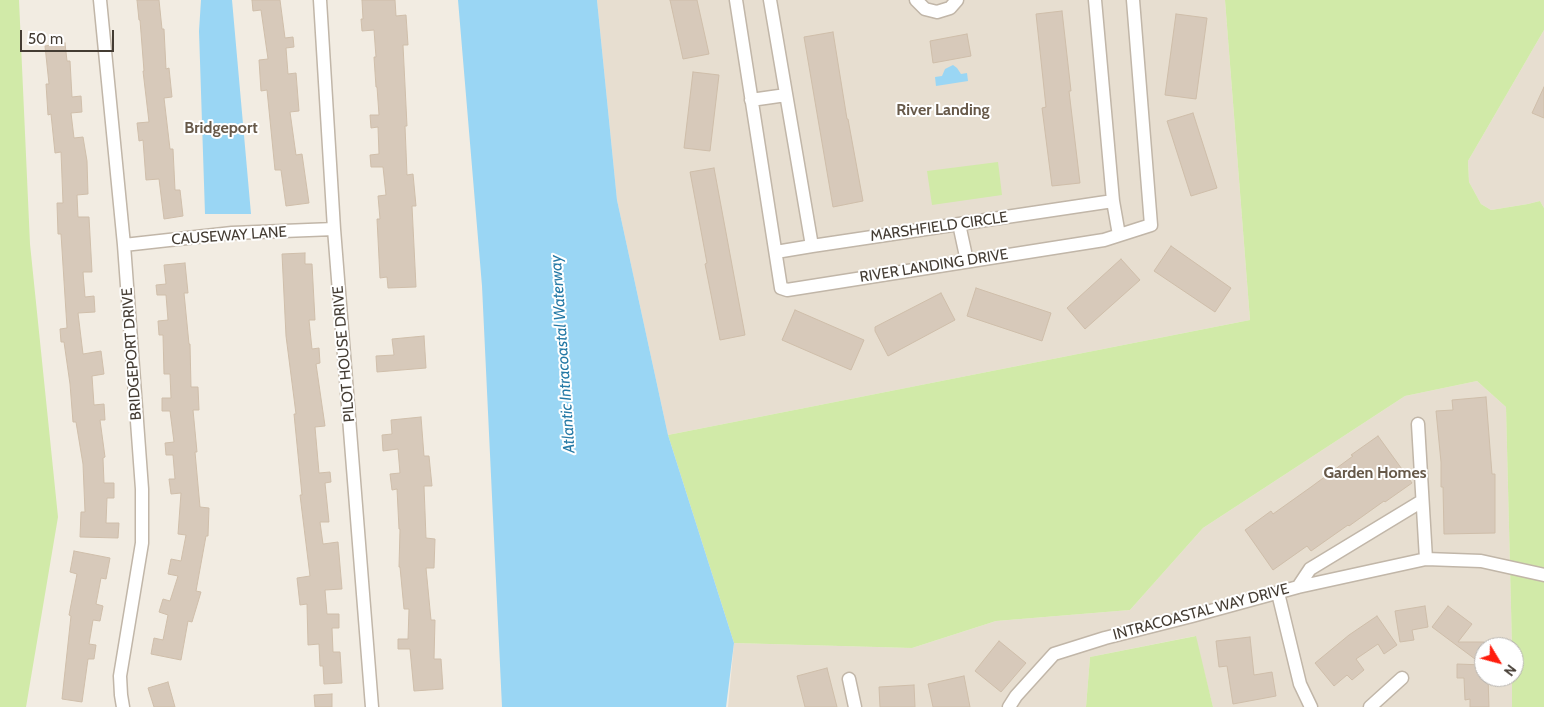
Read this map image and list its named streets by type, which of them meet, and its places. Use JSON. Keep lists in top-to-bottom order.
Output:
{
  "streets": {
    "street": [
      "MARSHFIELD CIRCLE",
      "CAUSEWAY LANE",
      "RIVER LANDING DRIVE",
      "BRIDGEPORT DRIVE",
      "PILOT HOUSE DRIVE",
      "INTRACOASTAL WAY DRIVE"
    ]
  },
  "crossings": [
    ["MARSHFIELD CIRCLE", "RIVER LANDING DRIVE"],
    ["CAUSEWAY LANE", "BRIDGEPORT DRIVE"],
    ["CAUSEWAY LANE", "PILOT HOUSE DRIVE"]
  ],
  "districts": ["River Landing", "Bridgeport", "Garden Homes"],
  "water": ["Atlantic Intracoastal Waterway"],
  "scale_bar": "50 m",
  "north": "bottom right"
}
